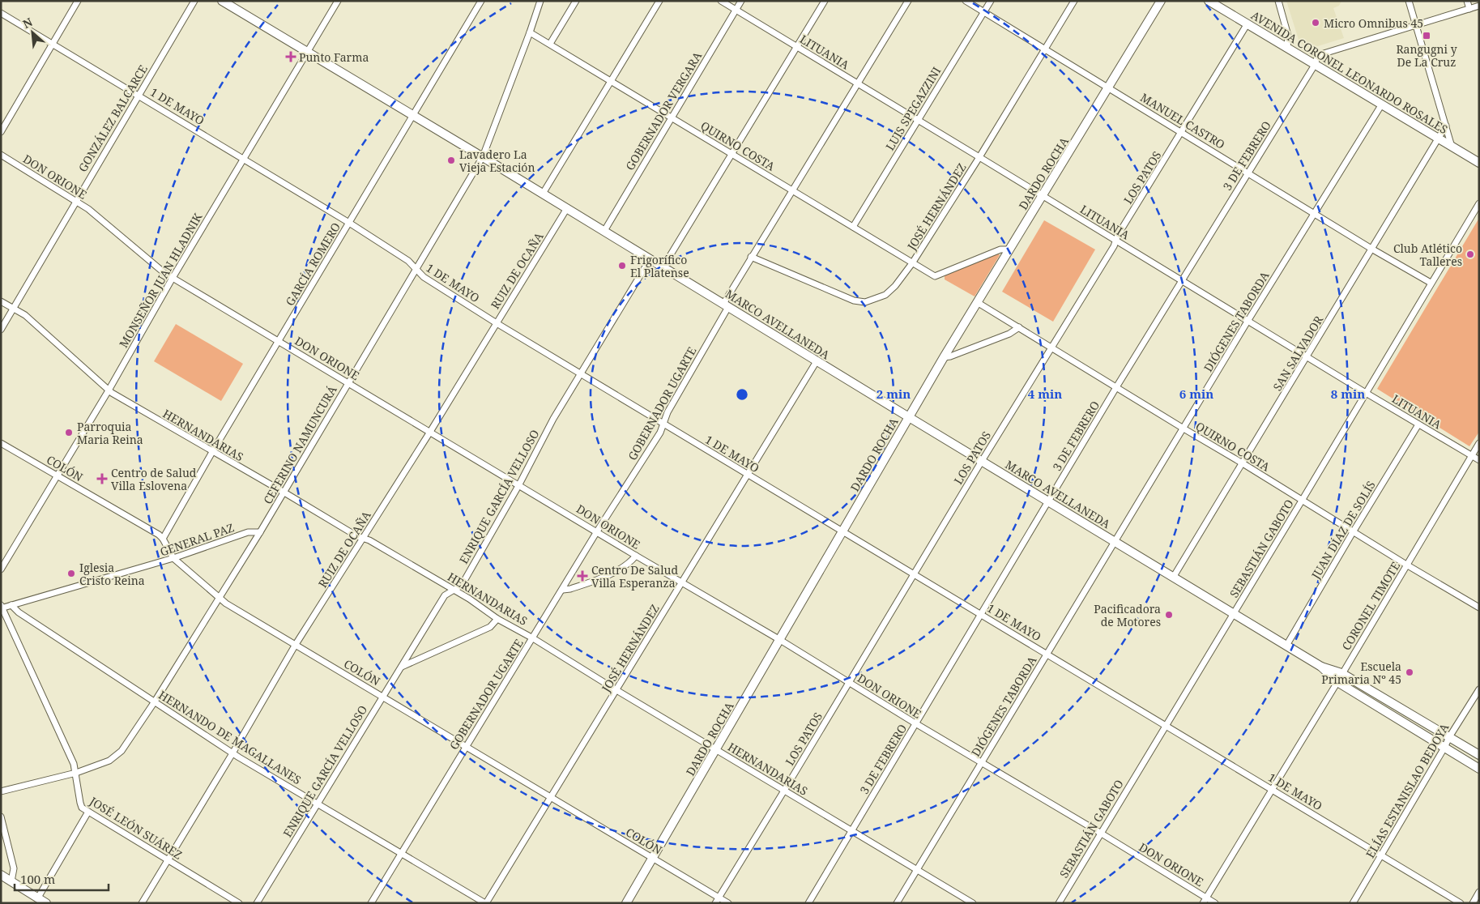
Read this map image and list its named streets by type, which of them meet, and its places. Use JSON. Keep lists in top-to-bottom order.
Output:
{
  "streets": {
    "street": [
      "LITUANIA",
      "AVENIDA CORONEL LEONARDO ROSALES",
      "1 DE MAYO",
      "LUIS SPEGAZZINI",
      "GOBERNADOR VERGARA",
      "GONZÁLEZ BALCARCE",
      "MANUEL CASTRO",
      "QUIRNO COSTA",
      "3 DE FEBRERO",
      "DARDO ROCHA",
      "DON ORIONE",
      "LOS PATOS",
      "JOSÉ HERNÁNDEZ",
      "GARCÍA ROMERO",
      "RUIZ DE OCAÑA",
      "MONSEÑOR JUAN HLADNIK",
      "DIÓGENES TABORDA",
      "MARCO AVELLANEDA",
      "SAN SALVADOR",
      "GOBERNADOR UGARTE",
      "HERNANDARIAS",
      "CEFERINO NAMUNCURÁ",
      "COLÓN",
      "ENRIQUE GARCÍA VELLOSO",
      "JUAN DÍAZ DE SOLÍS",
      "GENERAL PAZ",
      "SEBASTIÁN GABOTO",
      "CORONEL TIMOTE",
      "HERNANDO DE MAGALLANES",
      "ELÍAS ESTANISLAO BEDOYA",
      "JOSÉ LEÓN SUÁREZ"
    ]
  },
  "crossings": [
    ["LITUANIA", "LUIS SPEGAZZINI"],
    ["LITUANIA", "GOBERNADOR VERGARA"],
    ["LITUANIA", "3 DE FEBRERO"],
    ["LITUANIA", "DARDO ROCHA"],
    ["LITUANIA", "LOS PATOS"],
    ["LITUANIA", "JOSÉ HERNÁNDEZ"],
    ["LITUANIA", "DIÓGENES TABORDA"],
    ["LITUANIA", "SAN SALVADOR"],
    ["LITUANIA", "GOBERNADOR UGARTE"],
    ["LITUANIA", "JUAN DÍAZ DE SOLÍS"],
    ["LITUANIA", "SEBASTIÁN GABOTO"],
    ["LITUANIA", "CORONEL TIMOTE"],
    ["AVENIDA CORONEL LEONARDO ROSALES", "3 DE FEBRERO"],
    ["AVENIDA CORONEL LEONARDO ROSALES", "LOS PATOS"],
    ["AVENIDA CORONEL LEONARDO ROSALES", "DIÓGENES TABORDA"],
    ["AVENIDA CORONEL LEONARDO ROSALES", "SAN SALVADOR"],
    ["1 DE MAYO", "GONZÁLEZ BALCARCE"],
    ["1 DE MAYO", "3 DE FEBRERO"],
    ["1 DE MAYO", "DARDO ROCHA"],
    ["1 DE MAYO", "LOS PATOS"],
    ["1 DE MAYO", "JOSÉ HERNÁNDEZ"],
    ["1 DE MAYO", "GARCÍA ROMERO"],
    ["1 DE MAYO", "RUIZ DE OCAÑA"],
    ["1 DE MAYO", "MONSEÑOR JUAN HLADNIK"],
    ["1 DE MAYO", "DIÓGENES TABORDA"],
    ["1 DE MAYO", "GOBERNADOR UGARTE"],
    ["1 DE MAYO", "CEFERINO NAMUNCURÁ"],
    ["1 DE MAYO", "ENRIQUE GARCÍA VELLOSO"],
    ["1 DE MAYO", "SEBASTIÁN GABOTO"],
    ["1 DE MAYO", "CORONEL TIMOTE"],
    ["1 DE MAYO", "ELÍAS ESTANISLAO BEDOYA"],
    ["LUIS SPEGAZZINI", "MANUEL CASTRO"],
    ["LUIS SPEGAZZINI", "QUIRNO COSTA"],
    ["GOBERNADOR VERGARA", "QUIRNO COSTA"],
    ["GOBERNADOR VERGARA", "MARCO AVELLANEDA"],
    ["GONZÁLEZ BALCARCE", "DON ORIONE"],
    ["GONZÁLEZ BALCARCE", "HERNANDARIAS"],
    ["MANUEL CASTRO", "3 DE FEBRERO"],
    ["MANUEL CASTRO", "DARDO ROCHA"],
    ["MANUEL CASTRO", "LOS PATOS"],
    ["MANUEL CASTRO", "JOSÉ HERNÁNDEZ"],
    ["MANUEL CASTRO", "DIÓGENES TABORDA"],
    ["MANUEL CASTRO", "SAN SALVADOR"],
    ["MANUEL CASTRO", "SEBASTIÁN GABOTO"],
    ["QUIRNO COSTA", "3 DE FEBRERO"],
    ["QUIRNO COSTA", "DARDO ROCHA"],
    ["QUIRNO COSTA", "LOS PATOS"],
    ["QUIRNO COSTA", "JOSÉ HERNÁNDEZ"],
    ["QUIRNO COSTA", "DIÓGENES TABORDA"],
    ["QUIRNO COSTA", "SAN SALVADOR"],
    ["QUIRNO COSTA", "GOBERNADOR UGARTE"],
    ["QUIRNO COSTA", "CEFERINO NAMUNCURÁ"],
    ["QUIRNO COSTA", "JUAN DÍAZ DE SOLÍS"],
    ["QUIRNO COSTA", "SEBASTIÁN GABOTO"],
    ["QUIRNO COSTA", "CORONEL TIMOTE"],
    ["3 DE FEBRERO", "DON ORIONE"],
    ["3 DE FEBRERO", "MARCO AVELLANEDA"],
    ["3 DE FEBRERO", "HERNANDARIAS"],
    ["DARDO ROCHA", "DON ORIONE"],
    ["DARDO ROCHA", "MARCO AVELLANEDA"],
    ["DARDO ROCHA", "HERNANDARIAS"],
    ["DARDO ROCHA", "COLÓN"],
    ["DON ORIONE", "LOS PATOS"],
    ["DON ORIONE", "JOSÉ HERNÁNDEZ"],
    ["DON ORIONE", "GARCÍA ROMERO"],
    ["DON ORIONE", "RUIZ DE OCAÑA"],
    ["DON ORIONE", "MONSEÑOR JUAN HLADNIK"],
    ["DON ORIONE", "DIÓGENES TABORDA"],
    ["DON ORIONE", "GOBERNADOR UGARTE"],
    ["DON ORIONE", "CEFERINO NAMUNCURÁ"],
    ["DON ORIONE", "ENRIQUE GARCÍA VELLOSO"],
    ["DON ORIONE", "SEBASTIÁN GABOTO"],
    ["DON ORIONE", "CORONEL TIMOTE"],
    ["LOS PATOS", "MARCO AVELLANEDA"],
    ["LOS PATOS", "HERNANDARIAS"],
    ["LOS PATOS", "COLÓN"],
    ["JOSÉ HERNÁNDEZ", "MARCO AVELLANEDA"],
    ["JOSÉ HERNÁNDEZ", "GOBERNADOR UGARTE"],
    ["JOSÉ HERNÁNDEZ", "HERNANDARIAS"],
    ["JOSÉ HERNÁNDEZ", "COLÓN"],
    ["JOSÉ HERNÁNDEZ", "HERNANDO DE MAGALLANES"],
    ["GARCÍA ROMERO", "MARCO AVELLANEDA"],
    ["GARCÍA ROMERO", "HERNANDARIAS"],
    ["GARCÍA ROMERO", "COLÓN"],
    ["RUIZ DE OCAÑA", "MARCO AVELLANEDA"],
    ["RUIZ DE OCAÑA", "HERNANDARIAS"],
    ["RUIZ DE OCAÑA", "COLÓN"],
    ["RUIZ DE OCAÑA", "HERNANDO DE MAGALLANES"],
    ["RUIZ DE OCAÑA", "JOSÉ LEÓN SUÁREZ"],
    ["MONSEÑOR JUAN HLADNIK", "MARCO AVELLANEDA"],
    ["MONSEÑOR JUAN HLADNIK", "HERNANDARIAS"],
    ["MONSEÑOR JUAN HLADNIK", "COLÓN"],
    ["DIÓGENES TABORDA", "MARCO AVELLANEDA"],
    ["DIÓGENES TABORDA", "HERNANDARIAS"],
    ["MARCO AVELLANEDA", "SAN SALVADOR"],
    ["MARCO AVELLANEDA", "GOBERNADOR UGARTE"],
    ["MARCO AVELLANEDA", "CEFERINO NAMUNCURÁ"],
    ["MARCO AVELLANEDA", "ENRIQUE GARCÍA VELLOSO"],
    ["MARCO AVELLANEDA", "JUAN DÍAZ DE SOLÍS"],
    ["MARCO AVELLANEDA", "SEBASTIÁN GABOTO"],
    ["MARCO AVELLANEDA", "CORONEL TIMOTE"],
    ["MARCO AVELLANEDA", "ELÍAS ESTANISLAO BEDOYA"],
    ["GOBERNADOR UGARTE", "HERNANDARIAS"],
    ["GOBERNADOR UGARTE", "COLÓN"],
    ["GOBERNADOR UGARTE", "HERNANDO DE MAGALLANES"],
    ["HERNANDARIAS", "CEFERINO NAMUNCURÁ"],
    ["HERNANDARIAS", "ENRIQUE GARCÍA VELLOSO"],
    ["CEFERINO NAMUNCURÁ", "COLÓN"],
    ["CEFERINO NAMUNCURÁ", "GENERAL PAZ"],
    ["CEFERINO NAMUNCURÁ", "HERNANDO DE MAGALLANES"],
    ["CEFERINO NAMUNCURÁ", "JOSÉ LEÓN SUÁREZ"],
    ["COLÓN", "ENRIQUE GARCÍA VELLOSO"],
    ["COLÓN", "GENERAL PAZ"],
    ["ENRIQUE GARCÍA VELLOSO", "HERNANDO DE MAGALLANES"],
    ["GENERAL PAZ", "HERNANDO DE MAGALLANES"],
    ["GENERAL PAZ", "JOSÉ LEÓN SUÁREZ"]
  ],
  "places": {
    "other": [
      "Micro Omnibus 45",
      "Lavadero La Vieja Estación",
      "Club Atlético Talleres",
      "Frigorífico El Platense",
      "Parroquia Maria Reina",
      "Iglesia Cristo Reina",
      "Pacificadora de Motores",
      "Escuela Primaria Nº 45"
    ],
    "transit": ["Rangugni y De La Cruz"],
    "health": ["Punto Farma", "Centro de Salud Villa Eslovena", "Centro De Salud Villa Esperanza"]
  },
  "scale_bar": "100 m",
  "north": "top left",
  "rings": [
    "2 min",
    "4 min",
    "6 min",
    "8 min"
  ]
}
